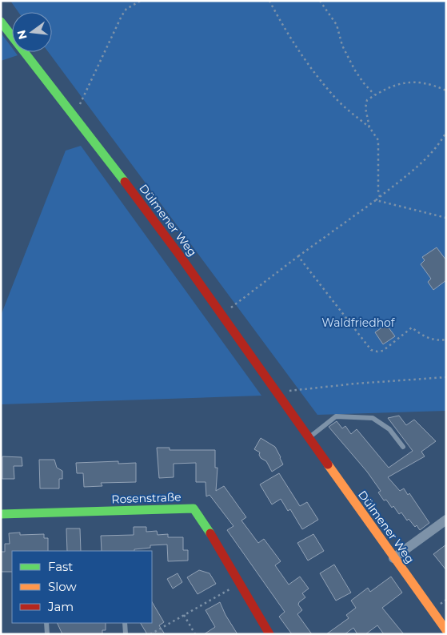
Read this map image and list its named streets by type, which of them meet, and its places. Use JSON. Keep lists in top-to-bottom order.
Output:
{
  "streets": {
    "street": ["Dülmener Weg", "Rosenstraße"]
  },
  "parks": ["Waldfriedhof"],
  "legend": ["Fast", "Slow", "Jam"],
  "north": "left"
}
